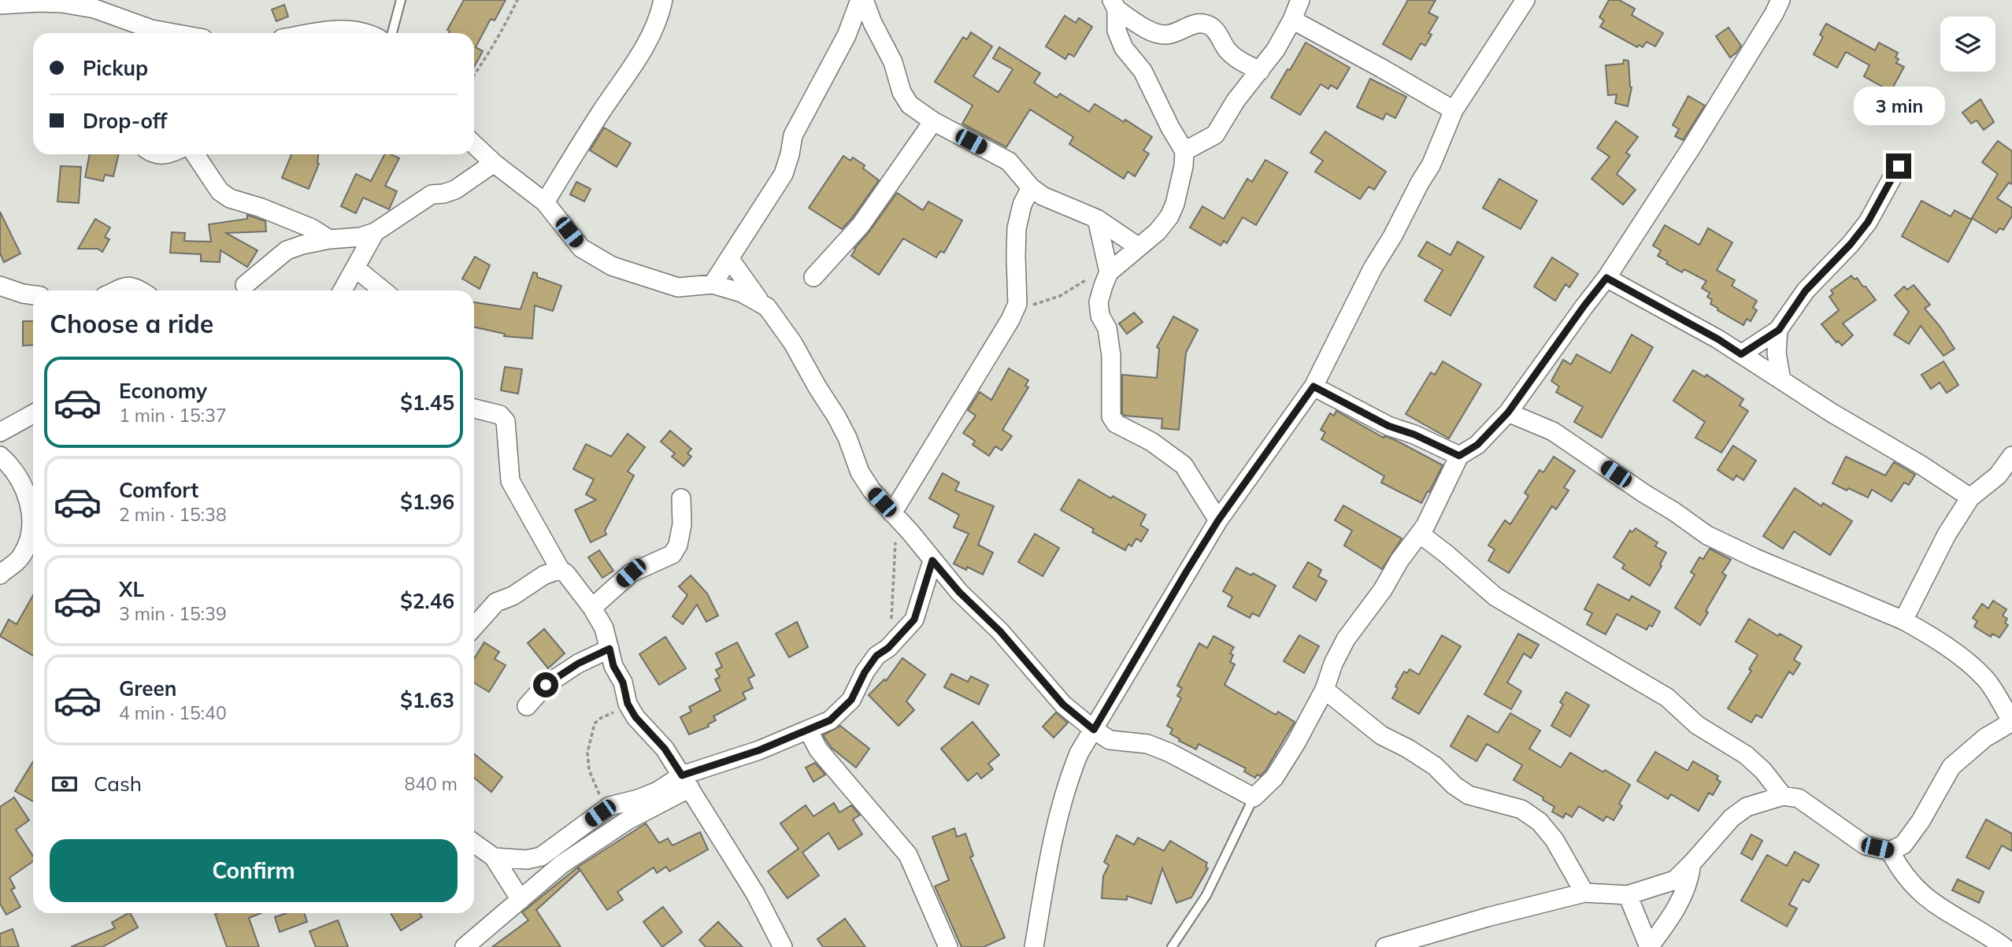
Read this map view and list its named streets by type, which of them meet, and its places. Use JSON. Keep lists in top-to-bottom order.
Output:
{
  "page": {
    "banner": ["Pickup", "Drop-off"],
    "bubble": "3 min",
    "heading": "Choose a ride",
    "list": [
      {
        "name": "Economy",
        "note": "1 min · 15:37",
        "value": "$1.45"
      },
      {
        "name": "Comfort",
        "note": "2 min · 15:38",
        "value": "$1.96"
      },
      {
        "name": "XL",
        "note": "3 min · 15:39",
        "value": "$2.46"
      },
      {
        "name": "Green",
        "note": "4 min · 15:40",
        "value": "$1.63"
      }
    ],
    "pay": ["Cash", "840 m"],
    "buttons": "Confirm"
  }
}
